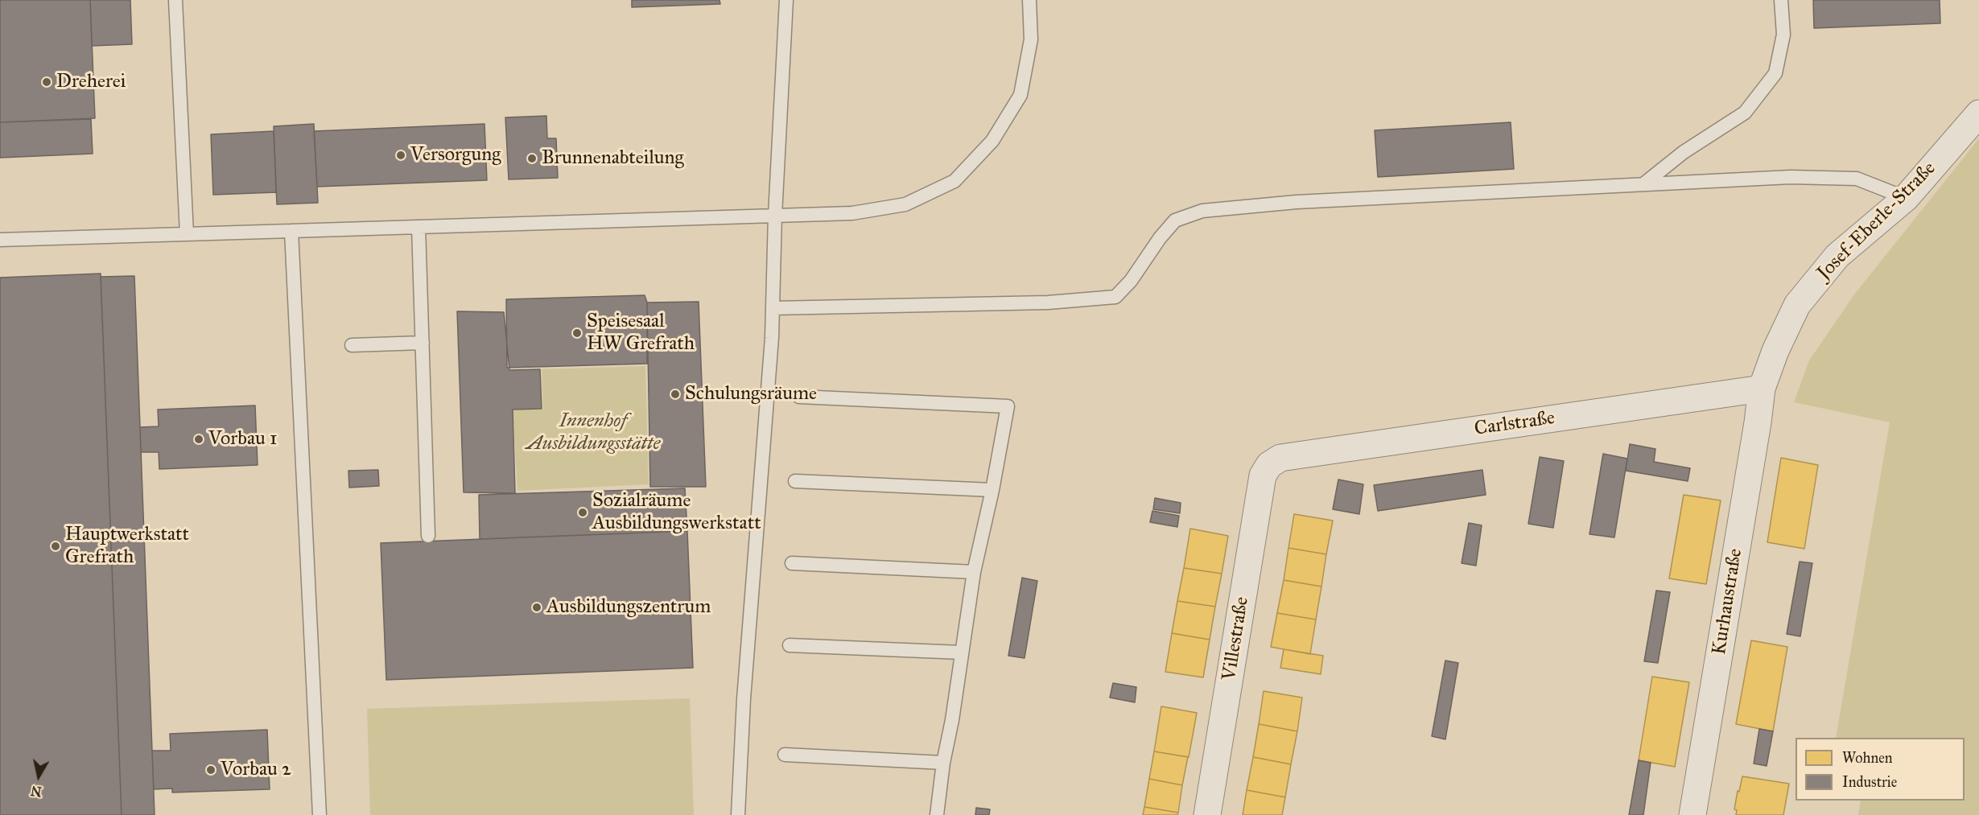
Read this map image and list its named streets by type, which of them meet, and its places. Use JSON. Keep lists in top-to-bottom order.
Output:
{
  "streets": {
    "street": [
      "Josef-Eberle-Straße",
      "Carlstraße",
      "Kurhaustraße",
      "Villestraße"
    ]
  },
  "crossings": [
    ["Josef-Eberle-Straße", "Carlstraße"],
    ["Josef-Eberle-Straße", "Kurhaustraße"],
    ["Carlstraße", "Kurhaustraße"],
    ["Carlstraße", "Villestraße"]
  ],
  "parks": ["Innenhof Ausbildungsstätte"],
  "places": [
    "Dreherei",
    "Versorgung",
    "Brunnenabteilung",
    "Speisesaal HW Grefrath",
    "Schulungsräume",
    "Vorbau 1",
    "Sozialräume Ausbildungswerkstatt",
    "Hauptwerkstatt Grefrath",
    "Ausbildungszentrum",
    "Vorbau 2"
  ],
  "legend": ["Wohnen", "Industrie"],
  "north": "bottom"
}
